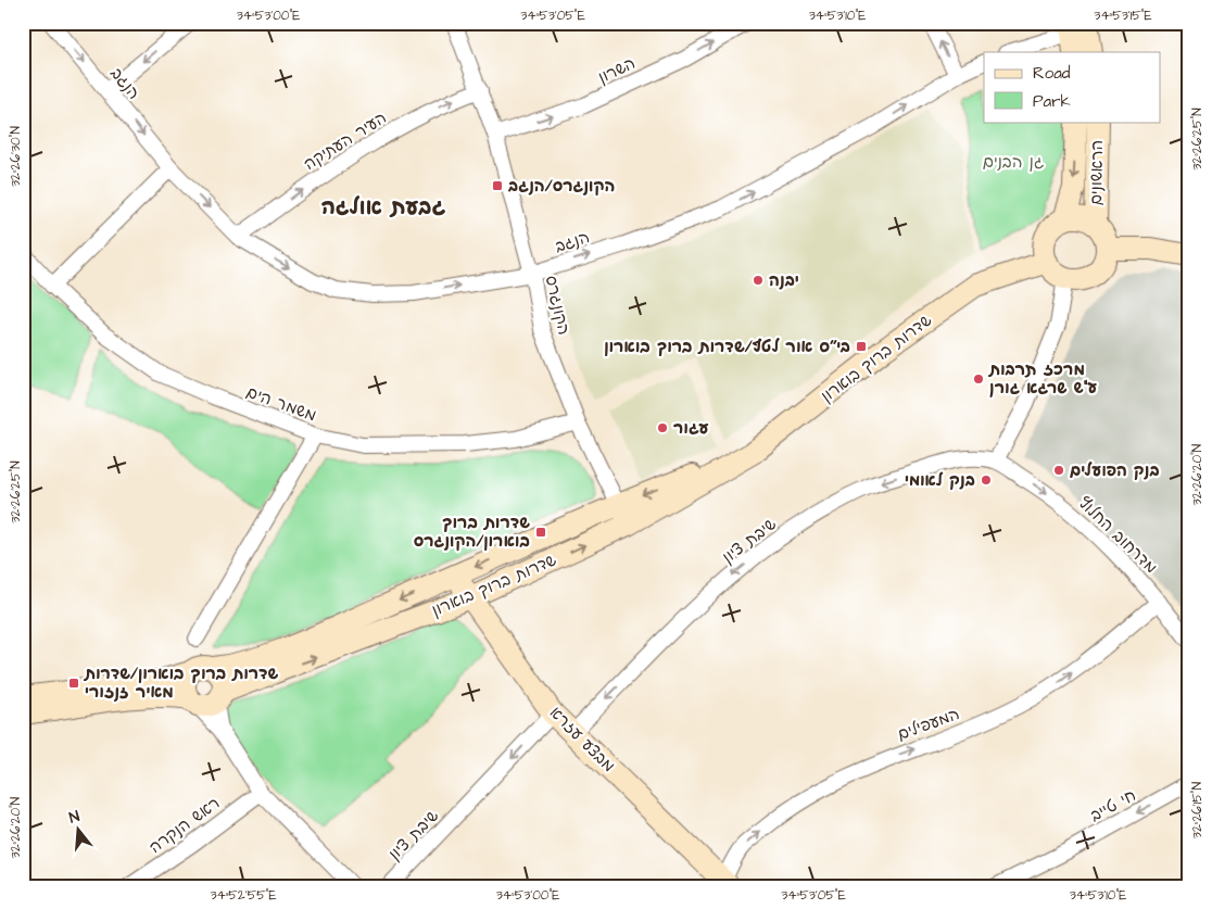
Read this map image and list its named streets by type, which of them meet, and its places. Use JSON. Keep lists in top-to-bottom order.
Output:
{
  "streets": {
    "street": [
      "השרון",
      "הנגב",
      "העיר העתיקה",
      "הראשונים",
      "הקונגרס",
      "שדרות ברוך בוארון",
      "משמר הים",
      "מדרחוב החלוץ",
      "שיבת ציון",
      "המעפילים",
      "מבצע עזרא",
      "חי טייב",
      "ראש הנקרה"
    ]
  },
  "crossings": [
    ["השרון", "הקונגרס"],
    ["הנגב", "העיר העתיקה"],
    ["הנגב", "הקונגרס"],
    ["העיר העתיקה", "הקונגרס"],
    ["הראשונים", "שדרות ברוך בוארון"],
    ["הקונגרס", "שדרות ברוך בוארון"],
    ["הקונגרס", "משמר הים"],
    ["שדרות ברוך בוארון", "מבצע עזרא"],
    ["מדרחוב החלוץ", "שיבת ציון"],
    ["מדרחוב החלוץ", "המעפילים"],
    ["שיבת ציון", "מבצע עזרא"],
    ["המעפילים", "מבצע עזרא"]
  ],
  "one_way": [
    "השרון",
    "הנגב",
    "העיר העתיקה",
    "מדרחוב החלוץ",
    "שיבת ציון",
    "המעפילים",
    "חי טייב"
  ],
  "districts": ["גבעת אולגה"],
  "parks": ["גן הבנים"],
  "places": {
    "transit": [
      "הקונגרס/הנגב",
      "בי״ס אור לטף/שדרות ברוך בוארון",
      "שדרות ברוך בוארון/הקונגרס",
      "שדרות ברוך בוארון/שדרות מאיר זנזורי"
    ],
    "other": [
      "יבנה",
      "מרכז תרבות ע\"ש שרגא גורן",
      "עגור",
      "בנק הפועלים",
      "בנק לאומי"
    ]
  },
  "legend": ["Road", "Park"],
  "north": "top",
  "coordinates": [
    "34°53'00\"E",
    "34°53'05\"E",
    "34°53'10\"E",
    "34°53'15\"E",
    "32°26'25\"N",
    "32°26'30\"N",
    "32°26'20\"N",
    "32°26'15\"N",
    "34°52'55\"E"
  ]
}
